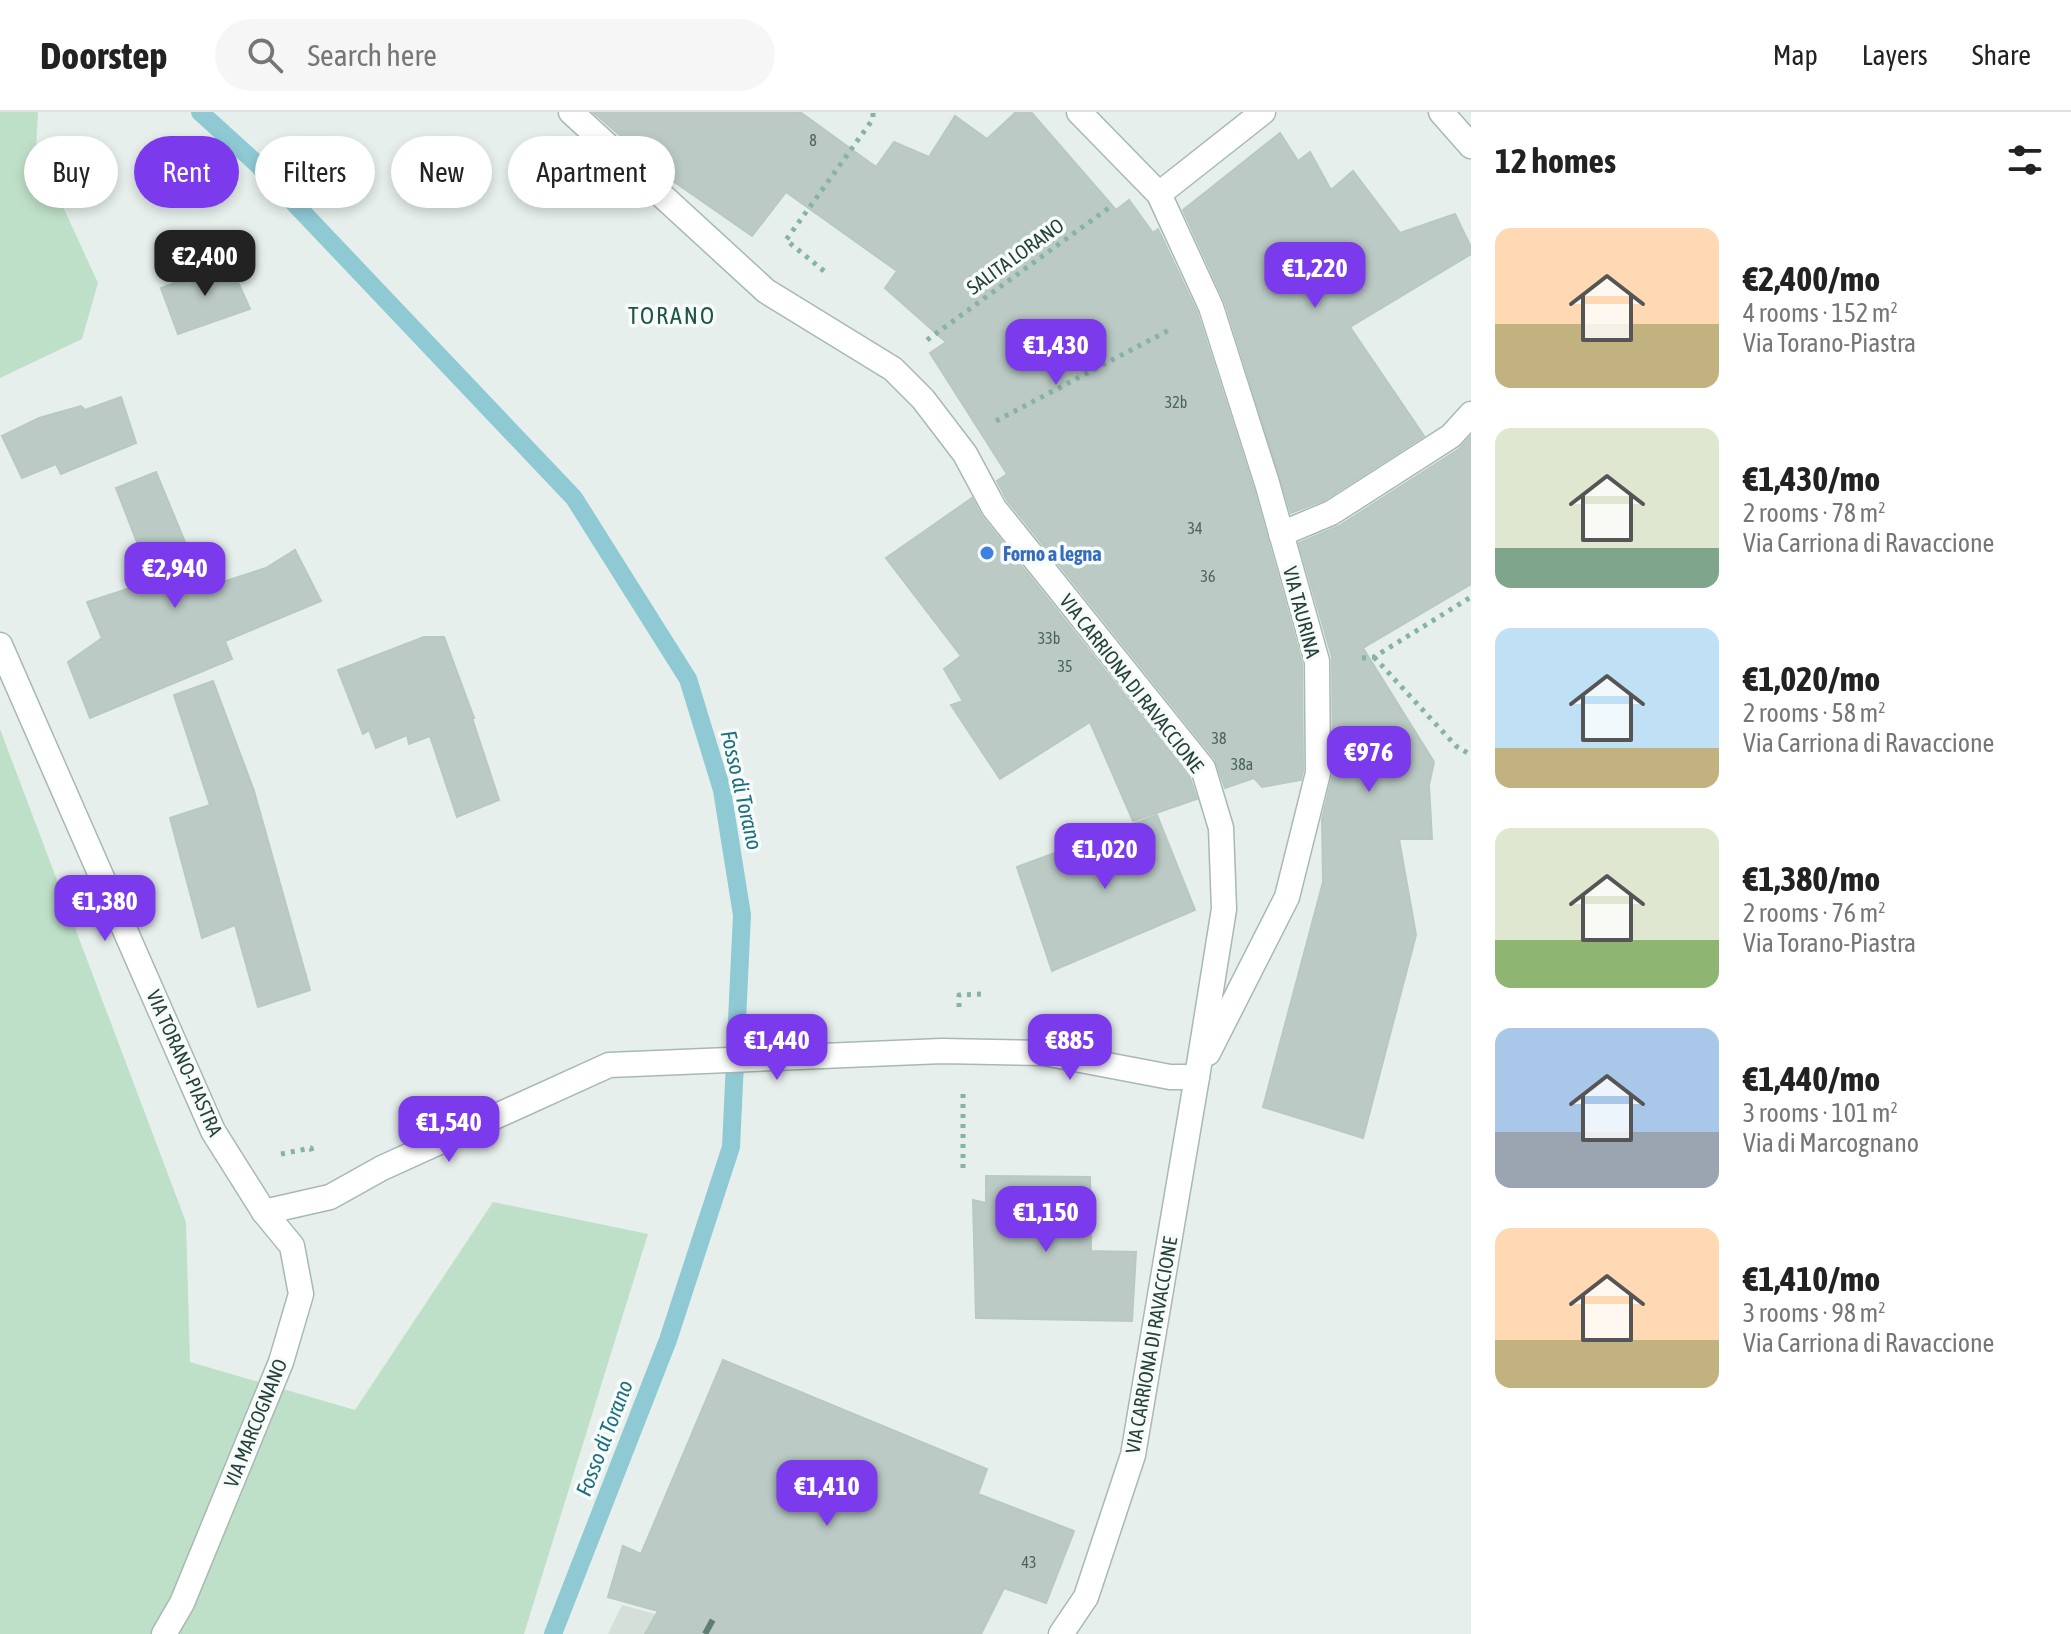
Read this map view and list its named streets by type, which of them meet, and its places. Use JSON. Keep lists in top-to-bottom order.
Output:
{
  "streets": {
    "street": [
      "VIA TAURINA",
      "VIA CARRIONA DI RAVACCIONE",
      "VIA TORANO-PIASTRA",
      "VIA MARCOGNANO"
    ],
    "path": ["SALITA LORANO"]
  },
  "crossings": [
    ["SALITA LORANO", "VIA TAURINA"],
    ["VIA TAURINA", "VIA CARRIONA DI RAVACCIONE"],
    ["VIA TORANO-PIASTRA", "VIA MARCOGNANO"]
  ],
  "districts": ["TORANO"],
  "water": ["Fosso di Torano"],
  "places": ["Forno a legna"],
  "house_numbers": [
    "8",
    "32b",
    "34",
    "36",
    "33b",
    "35",
    "38",
    "38a",
    "43"
  ],
  "page": {
    "header": "Doorstep",
    "search": "Search here",
    "nav": ["Map", "Layers", "Share"],
    "heading": "12 homes",
    "chip": [
      "Buy",
      "Rent",
      "Filters",
      "New",
      "Apartment"
    ],
    "list": [
      {
        "name": "€2,400/mo",
        "note": "4 rooms · 152 m² · Via Torano-Piastra"
      },
      {
        "name": "€1,430/mo",
        "note": "2 rooms · 78 m² · Via Carriona di Ravaccione"
      },
      {
        "name": "€1,020/mo",
        "note": "2 rooms · 58 m² · Via Carriona di Ravaccione"
      },
      {
        "name": "€1,380/mo",
        "note": "2 rooms · 76 m² · Via Torano-Piastra"
      },
      {
        "name": "€1,440/mo",
        "note": "3 rooms · 101 m² · Via di Marcognano"
      },
      {
        "name": "€1,410/mo",
        "note": "3 rooms · 98 m² · Via Carriona di Ravaccione"
      }
    ],
    "price": [
      "€2,400",
      "€1,220",
      "€1,430",
      "€2,940",
      "€976",
      "€1,020",
      "€1,380",
      "€1,440",
      "€885",
      "€1,540",
      "€1,150",
      "€1,410"
    ]
  }
}
